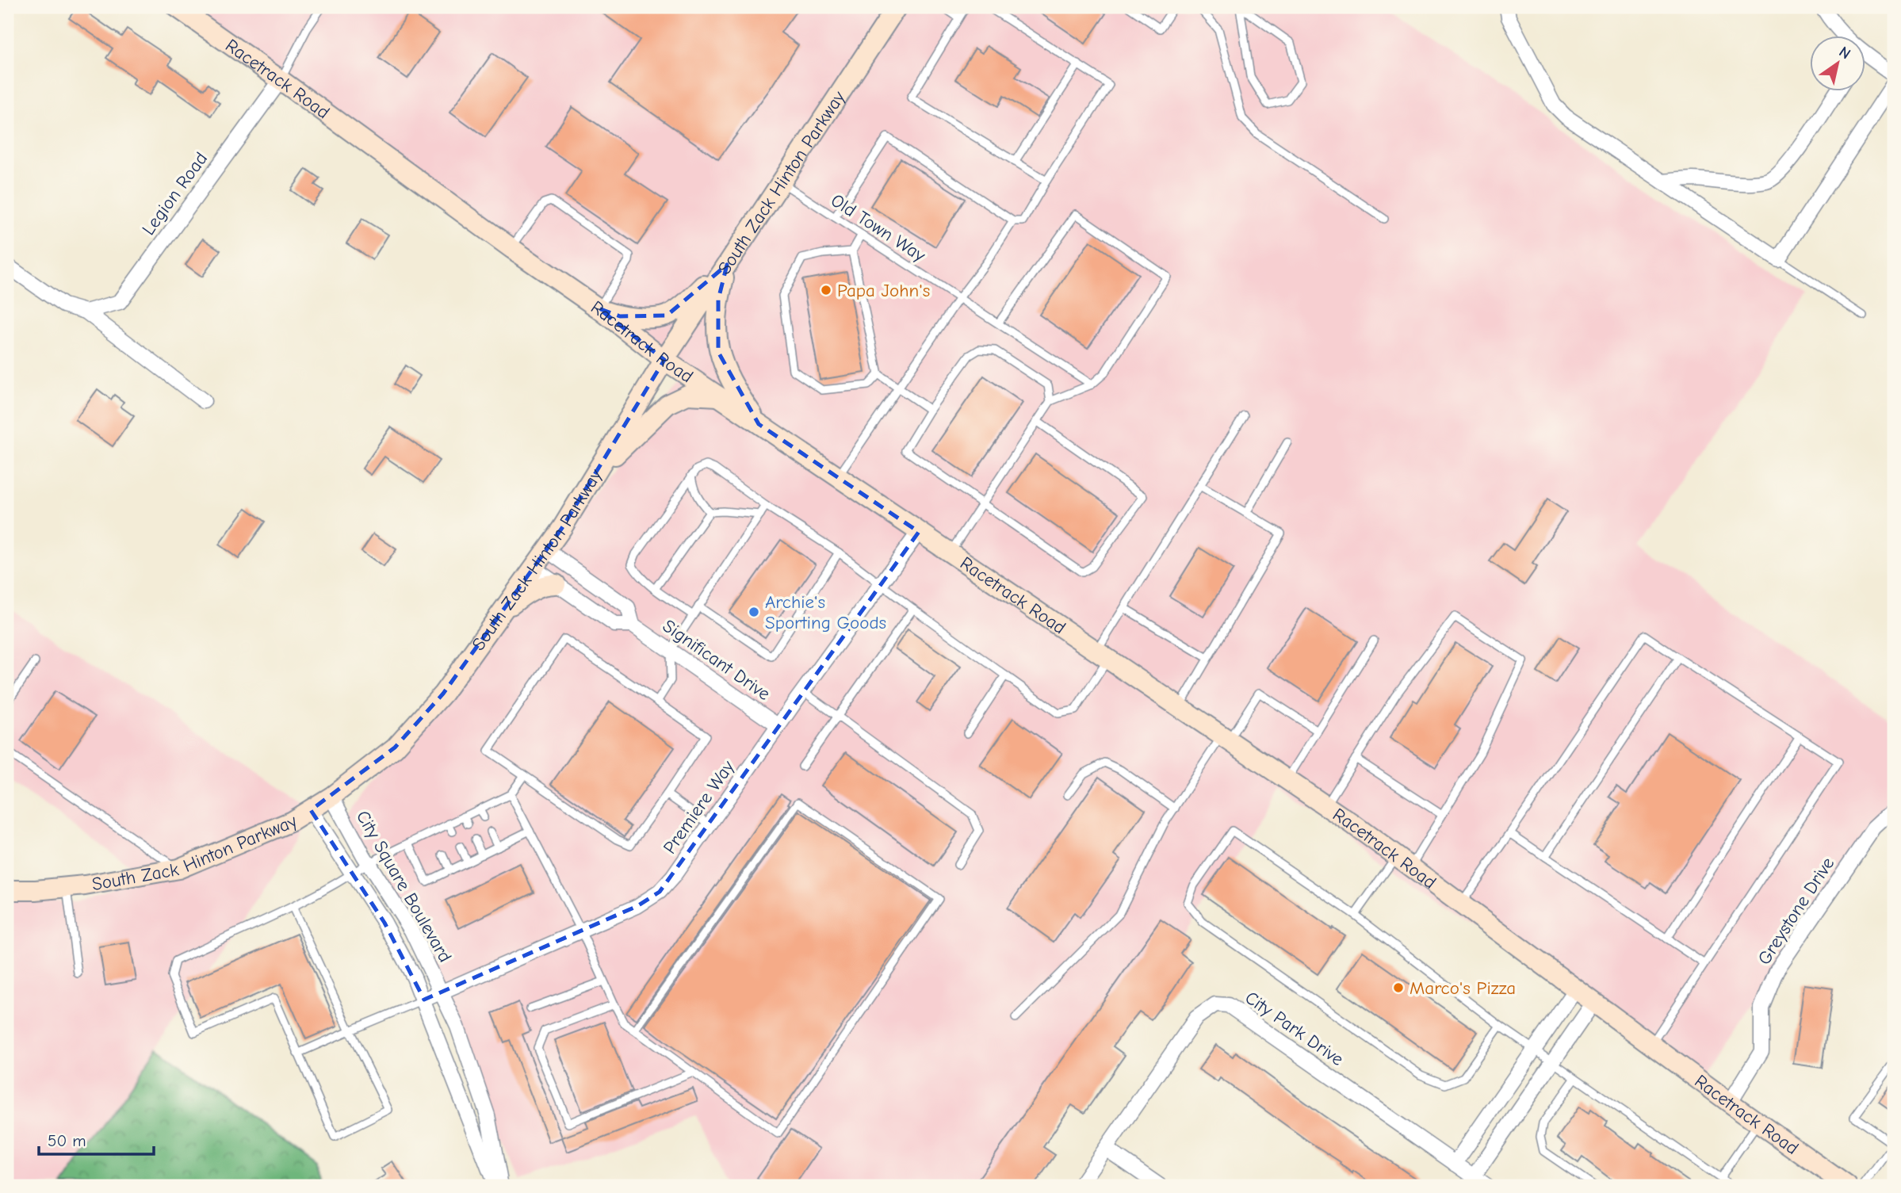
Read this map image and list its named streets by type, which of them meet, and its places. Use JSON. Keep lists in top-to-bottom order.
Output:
{
  "streets": {
    "street": [
      "Racetrack Road",
      "South Zack Hinton Parkway",
      "Legion Road",
      "Significant Drive",
      "Premiere Way",
      "City Square Boulevard",
      "Greystone Drive",
      "City Park Drive"
    ],
    "lane": ["Old Town Way"]
  },
  "crossings": [
    ["Racetrack Road", "South Zack Hinton Parkway"],
    ["Racetrack Road", "Legion Road"],
    ["Racetrack Road", "Premiere Way"],
    ["Racetrack Road", "Greystone Drive"],
    ["South Zack Hinton Parkway", "Old Town Way"],
    ["South Zack Hinton Parkway", "Significant Drive"],
    ["South Zack Hinton Parkway", "City Square Boulevard"],
    ["Significant Drive", "Premiere Way"],
    ["Premiere Way", "City Square Boulevard"]
  ],
  "places": ["Papa John's", "Archie's Sporting Goods", "Marco's Pizza"],
  "scale_bar": "50 m",
  "north": "top right"
}
